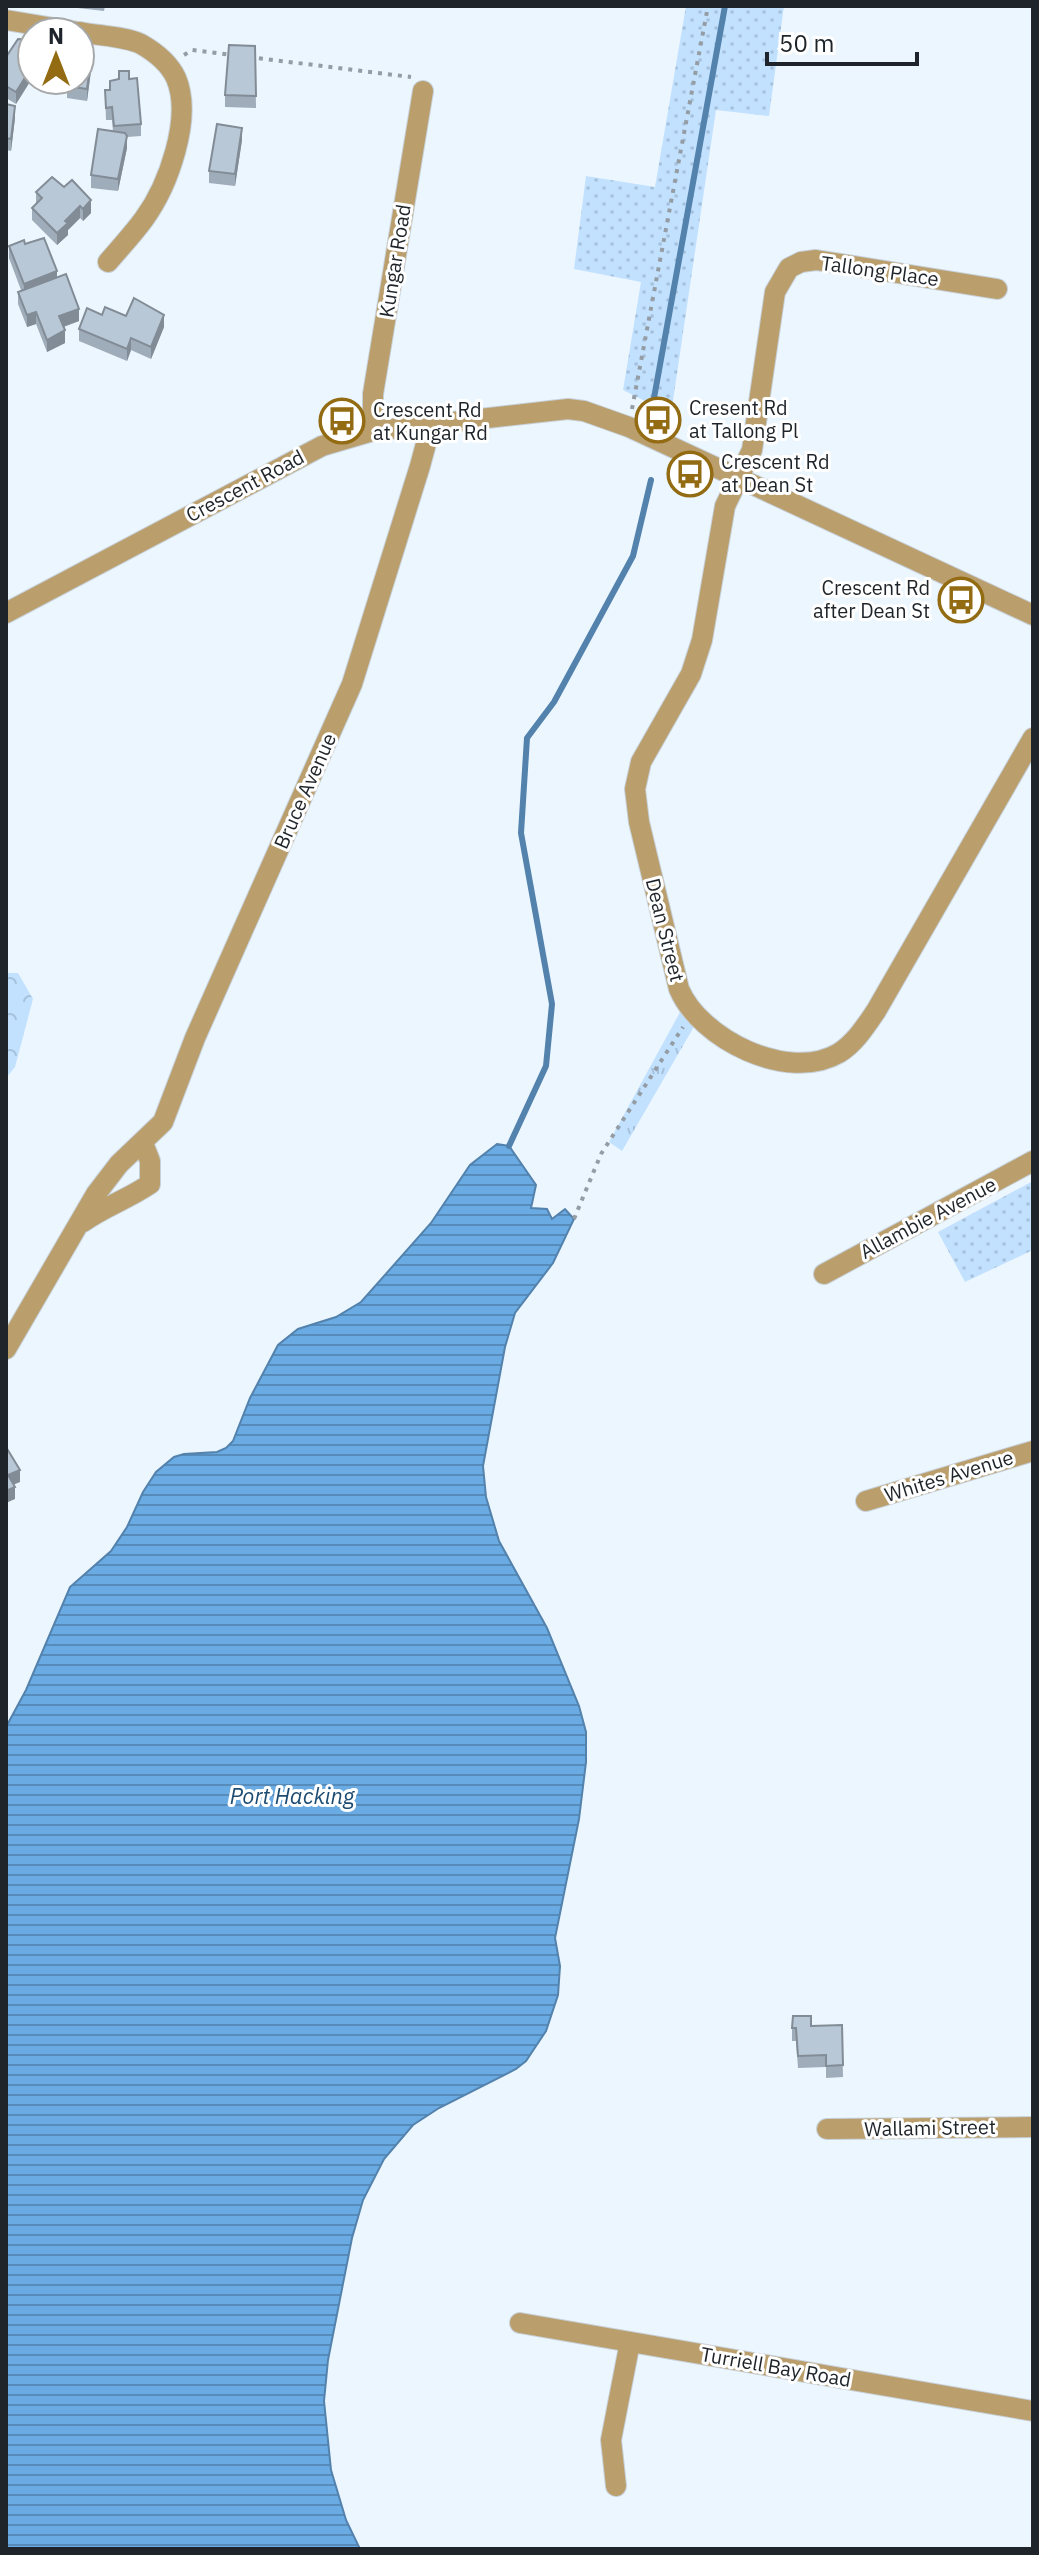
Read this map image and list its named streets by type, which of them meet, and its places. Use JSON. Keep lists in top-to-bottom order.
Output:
{
  "streets": {
    "street": [
      "Kungar Road",
      "Tallong Place",
      "Crescent Road",
      "Bruce Avenue",
      "Dean Street",
      "Allambie Avenue",
      "Whites Avenue",
      "Wallami Street",
      "Turriell Bay Road"
    ]
  },
  "crossings": [
    ["Kungar Road", "Crescent Road"],
    ["Tallong Place", "Crescent Road"],
    ["Tallong Place", "Dean Street"],
    ["Crescent Road", "Bruce Avenue"],
    ["Crescent Road", "Dean Street"]
  ],
  "water": ["Port Hacking"],
  "places": {
    "bus stop": [
      "Cresent Rd at Tallong Pl",
      "Crescent Rd at Kungar Rd",
      "Crescent Rd at Dean St",
      "Crescent Rd after Dean St"
    ]
  },
  "scale_bar": "50 m",
  "north": "top"
}
